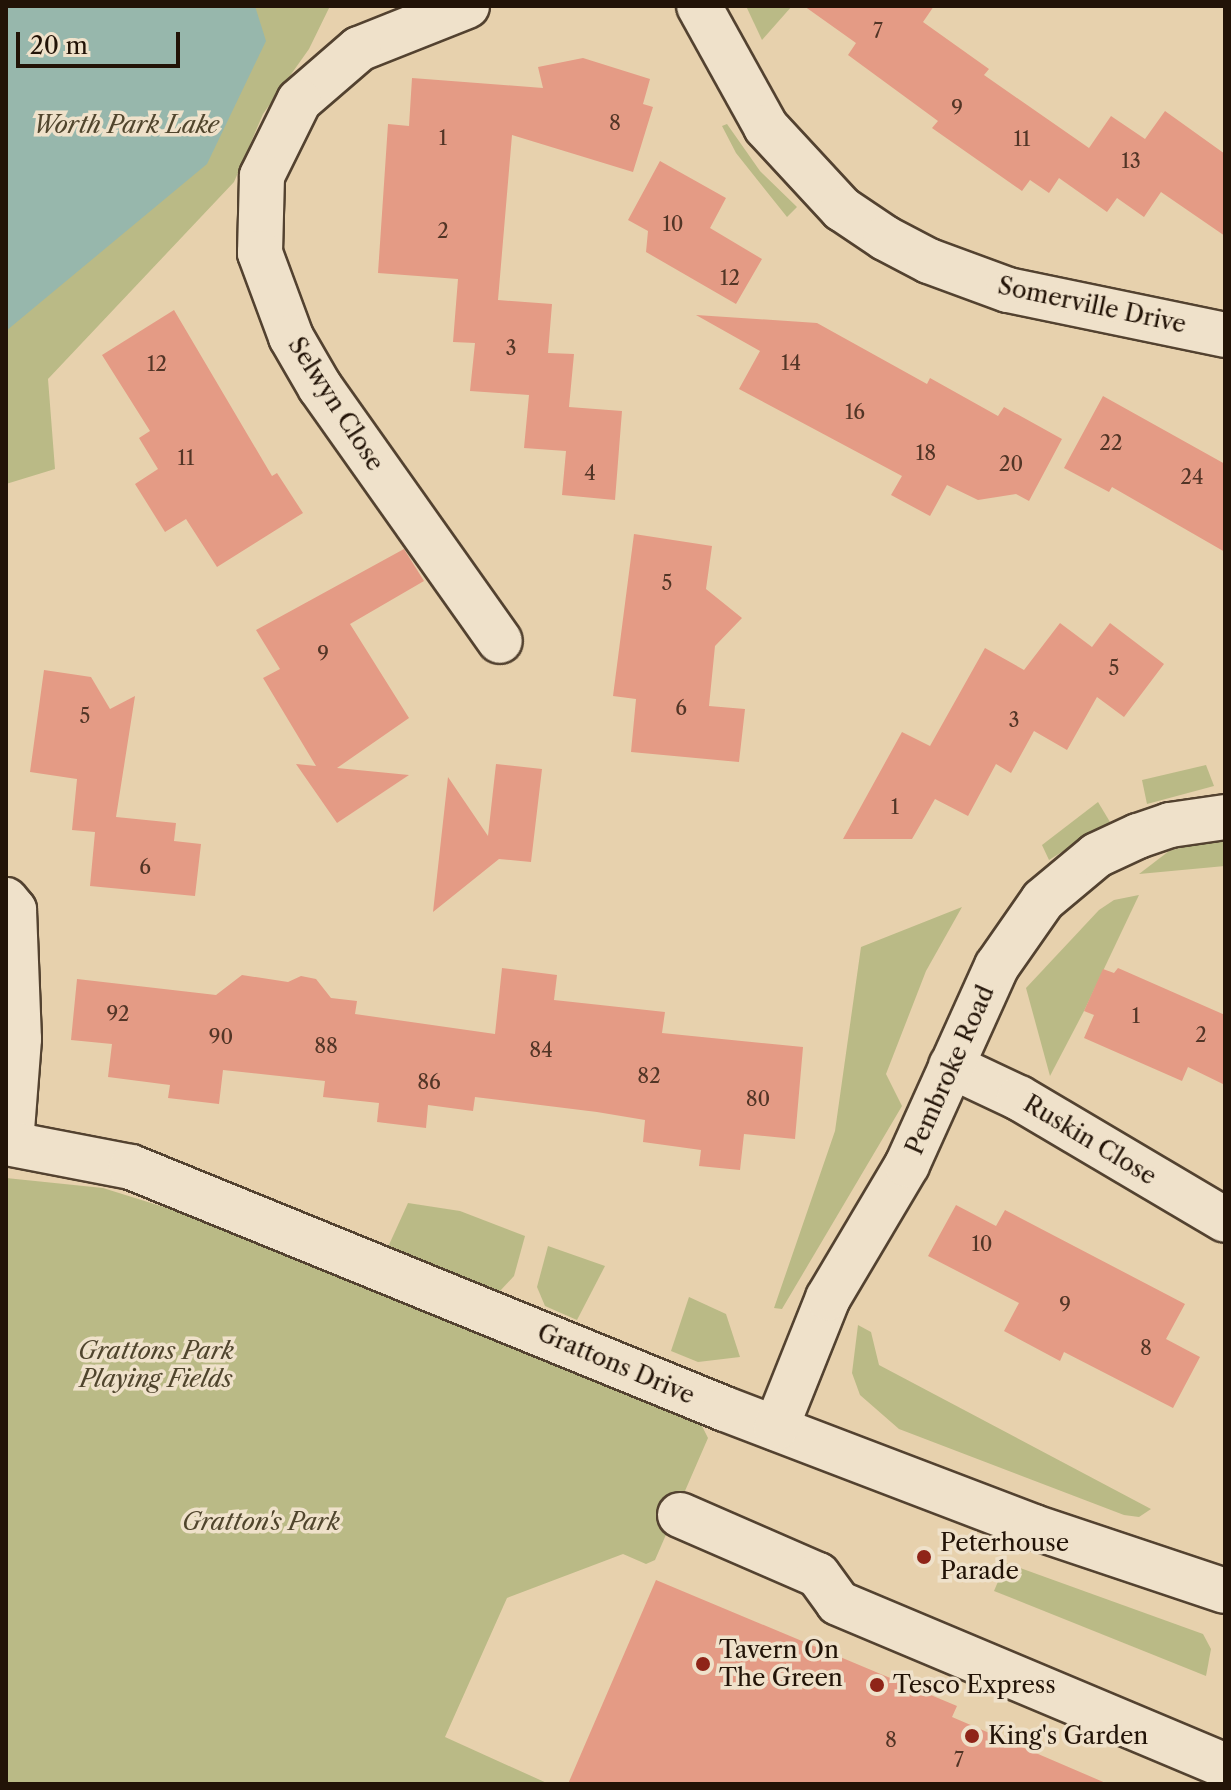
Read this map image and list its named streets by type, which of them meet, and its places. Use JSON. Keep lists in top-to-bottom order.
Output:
{
  "streets": {
    "street": [
      "Somerville Drive",
      "Selwyn Close",
      "Pembroke Road",
      "Ruskin Close",
      "Grattons Drive"
    ]
  },
  "crossings": [
    ["Pembroke Road", "Ruskin Close"],
    ["Pembroke Road", "Grattons Drive"]
  ],
  "parks": ["Worth Park Lake", "Grattons Park Playing Fields", "Gratton's Park"],
  "places": [
    "Peterhouse Parade",
    "Tavern On The Green",
    "Tesco Express",
    "King's Garden"
  ],
  "house_numbers": [
    "7",
    "9",
    "8",
    "1",
    "11",
    "13",
    "10",
    "2",
    "12",
    "3",
    "14",
    "12",
    "16",
    "22",
    "18",
    "11",
    "20",
    "4",
    "24",
    "5",
    "9",
    "5",
    "6",
    "5",
    "3",
    "1",
    "6",
    "92",
    "1",
    "2",
    "90",
    "88",
    "84",
    "82",
    "86",
    "80",
    "10",
    "9",
    "8",
    "8",
    "7"
  ],
  "scale_bar": "20 m"
}
